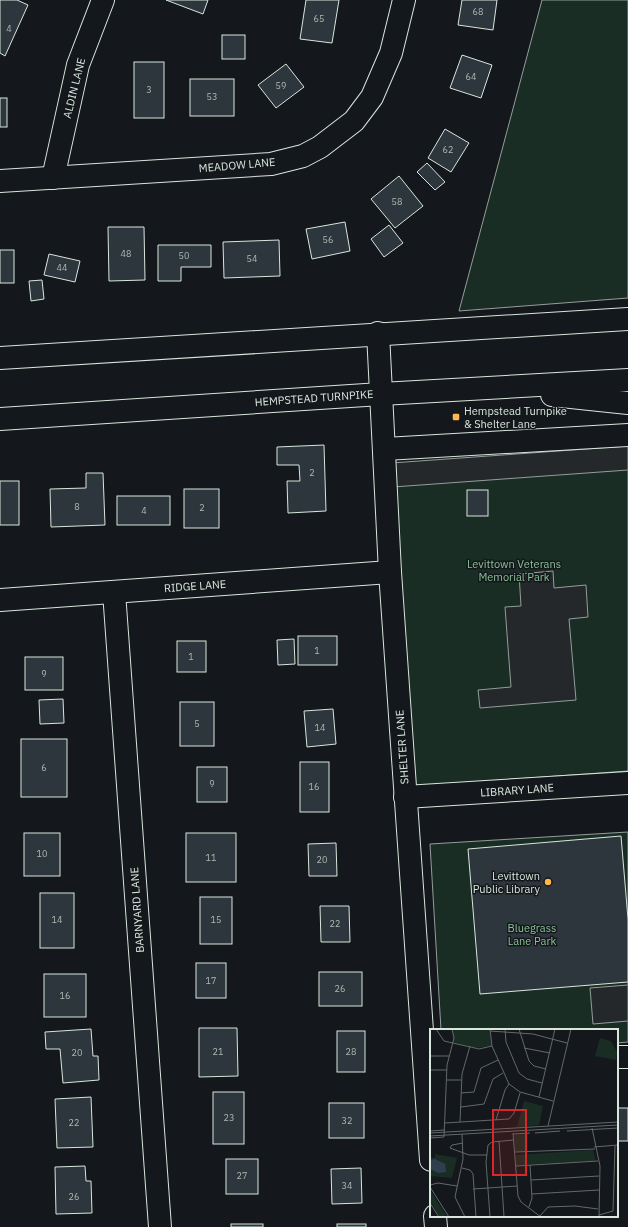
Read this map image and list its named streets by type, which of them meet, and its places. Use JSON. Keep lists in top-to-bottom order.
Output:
{
  "streets": {
    "street": [
      "ALDIN LANE",
      "MEADOW LANE",
      "HEMPSTEAD TURNPIKE",
      "RIDGE LANE",
      "SHELTER LANE",
      "LIBRARY LANE",
      "BARNYARD LANE"
    ]
  },
  "crossings": [
    ["ALDIN LANE", "MEADOW LANE"],
    ["HEMPSTEAD TURNPIKE", "SHELTER LANE"],
    ["RIDGE LANE", "SHELTER LANE"],
    ["RIDGE LANE", "BARNYARD LANE"],
    ["SHELTER LANE", "LIBRARY LANE"]
  ],
  "parks": ["Levittown Veterans Memorial Park", "Bluegrass Lane Park"],
  "places": {
    "transit": ["Hempstead Turnpike & Shelter Lane"],
    "other": ["Levittown Public Library"]
  },
  "house_numbers": [
    "68",
    "65",
    "4",
    "64",
    "59",
    "3",
    "53",
    "62",
    "58",
    "56",
    "48",
    "50",
    "54",
    "44",
    "2",
    "8",
    "2",
    "4",
    "1",
    "1",
    "9",
    "5",
    "14",
    "6",
    "9",
    "16",
    "10",
    "11",
    "20",
    "14",
    "15",
    "22",
    "17",
    "26",
    "16",
    "21",
    "28",
    "20",
    "23",
    "32",
    "22",
    "27",
    "34",
    "26"
  ]
}
